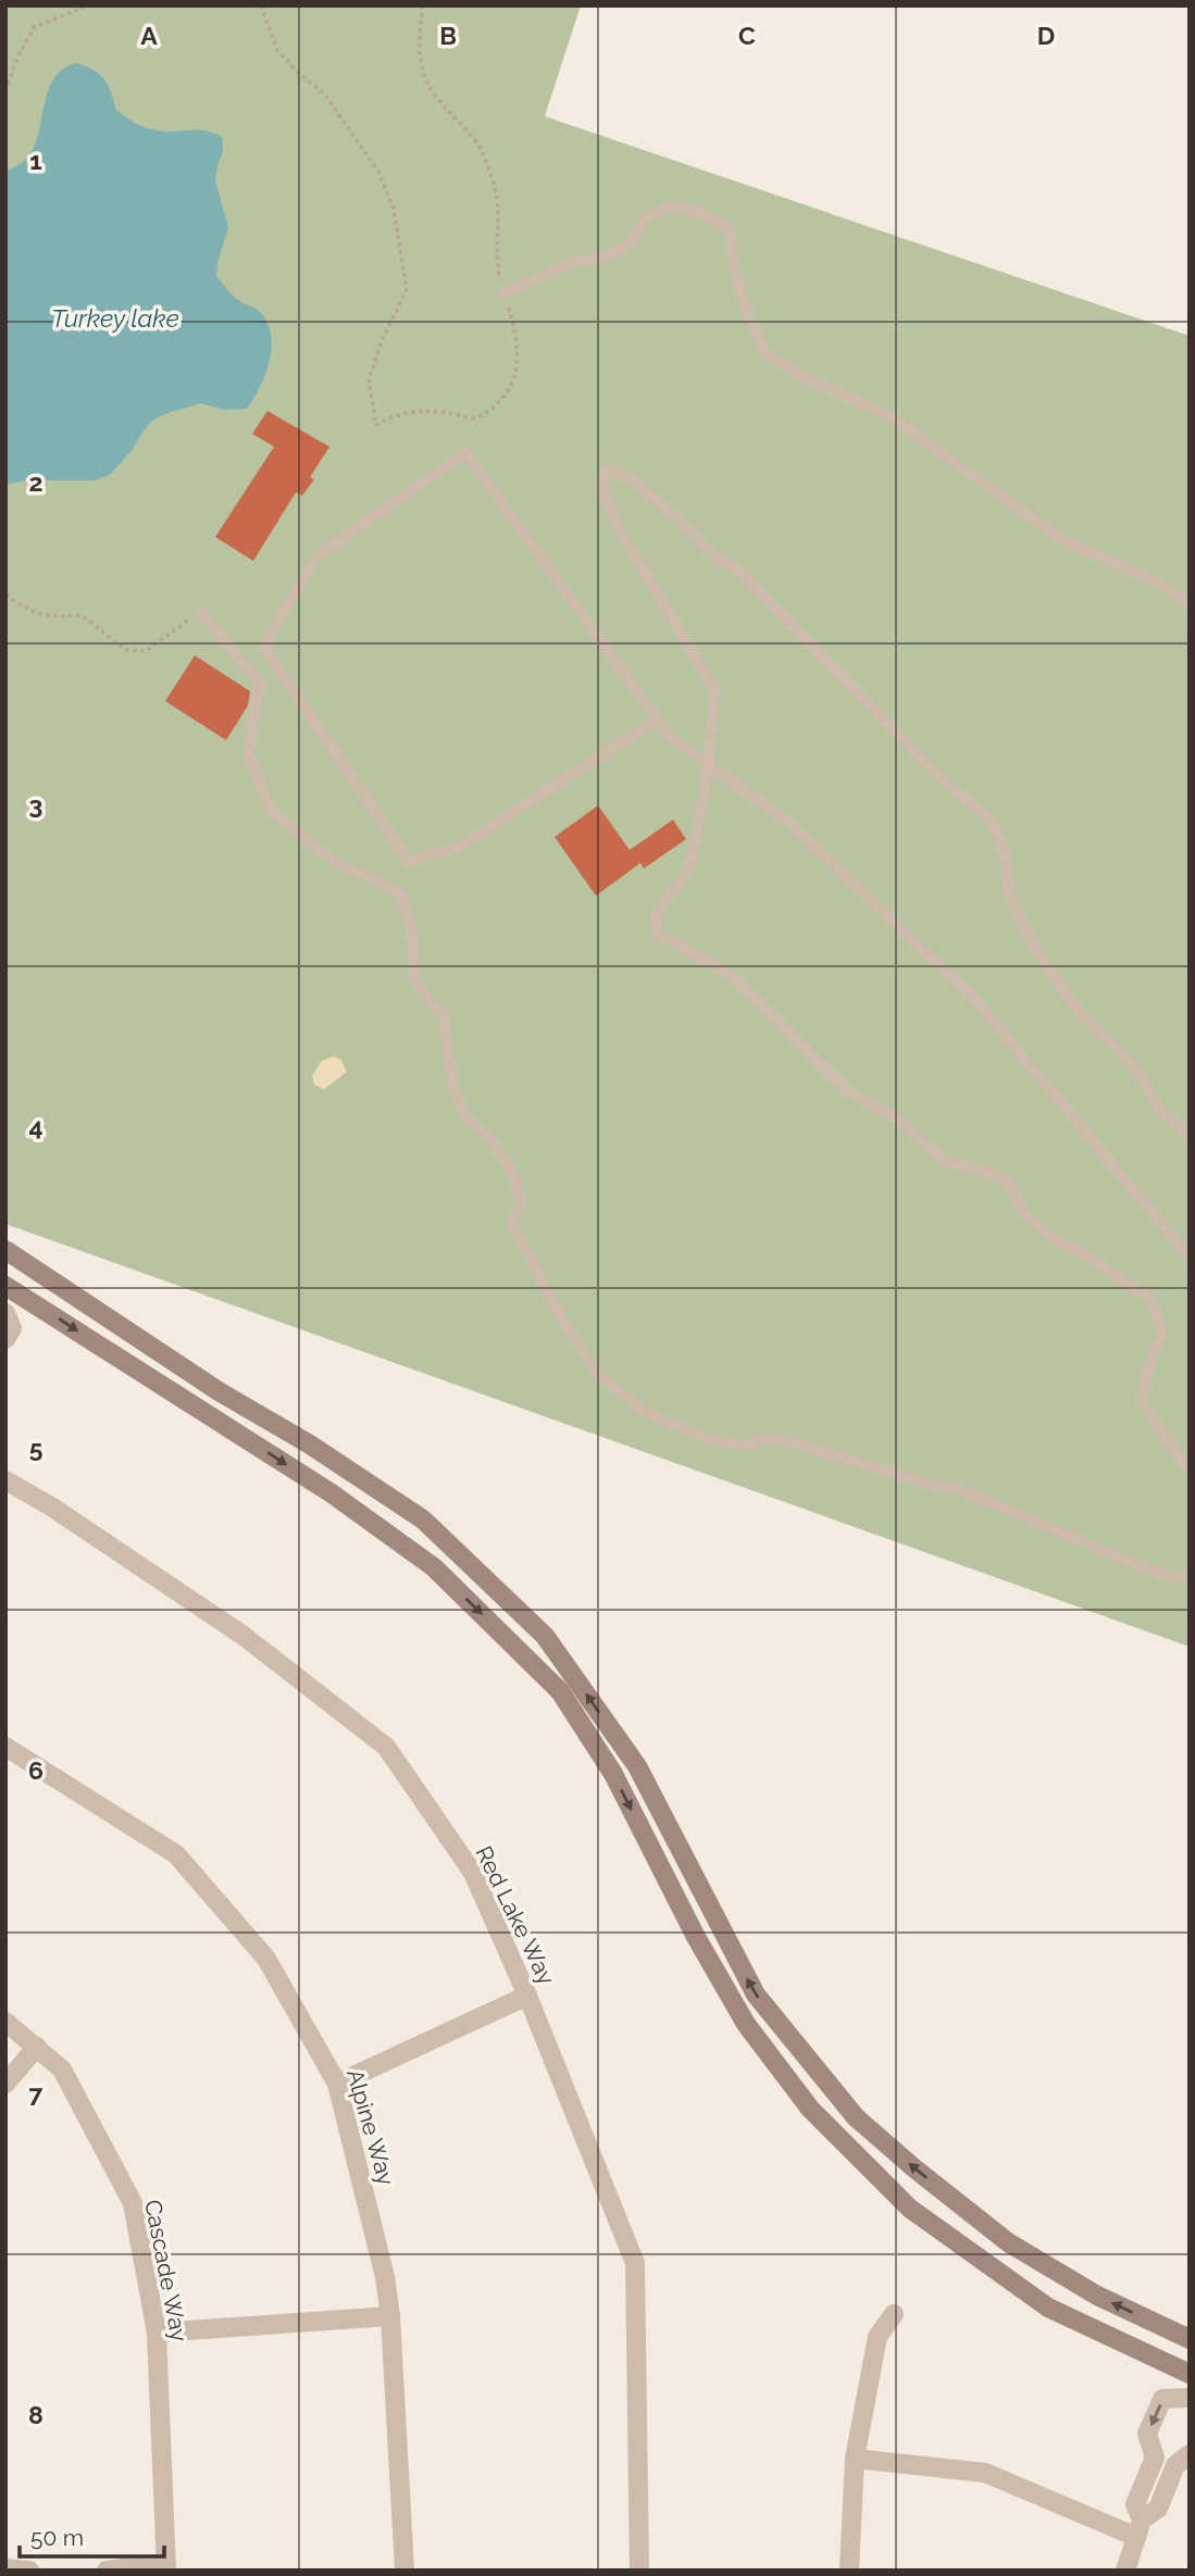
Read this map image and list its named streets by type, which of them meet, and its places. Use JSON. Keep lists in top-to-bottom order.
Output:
{
  "streets": {
    "street": ["Red Lake Way", "Alpine Way", "Cascade Way"]
  },
  "water": ["Turkey lake"],
  "scale_bar": "50 m",
  "grid": {
    "columns": [
      "A",
      "B",
      "C",
      "D"
    ],
    "rows": [
      "1",
      "2",
      "3",
      "4",
      "5",
      "6",
      "7",
      "8"
    ]
  }
}
